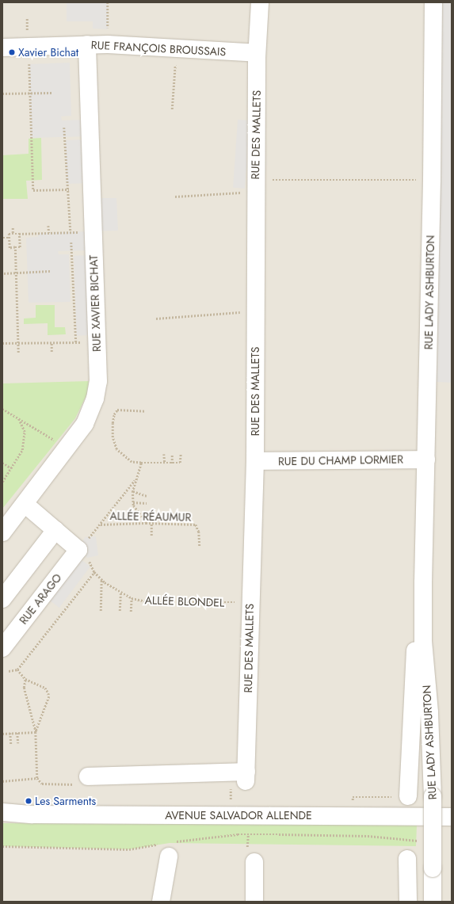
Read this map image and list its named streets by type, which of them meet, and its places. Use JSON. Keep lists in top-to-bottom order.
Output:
{
  "streets": {
    "street": [
      "RUE FRANÇOIS BROUSSAIS",
      "RUE DES MALLETS",
      "RUE LADY ASHBURTON",
      "RUE XAVIER BICHAT",
      "RUE DU CHAMP LORMIER",
      "RUE ARAGO",
      "AVENUE SALVADOR ALLENDE"
    ],
    "path": ["ALLÉE RÉAUMUR", "ALLÉE BLONDEL"]
  },
  "crossings": [
    ["RUE FRANÇOIS BROUSSAIS", "RUE DES MALLETS"],
    ["RUE FRANÇOIS BROUSSAIS", "RUE XAVIER BICHAT"],
    ["RUE DES MALLETS", "RUE DU CHAMP LORMIER"],
    ["RUE DES MALLETS", "ALLÉE BLONDEL"],
    ["RUE LADY ASHBURTON", "RUE DU CHAMP LORMIER"],
    ["RUE ARAGO", "ALLÉE BLONDEL"]
  ],
  "places": ["Xavier Bichat", "Les Sarments"]
}
